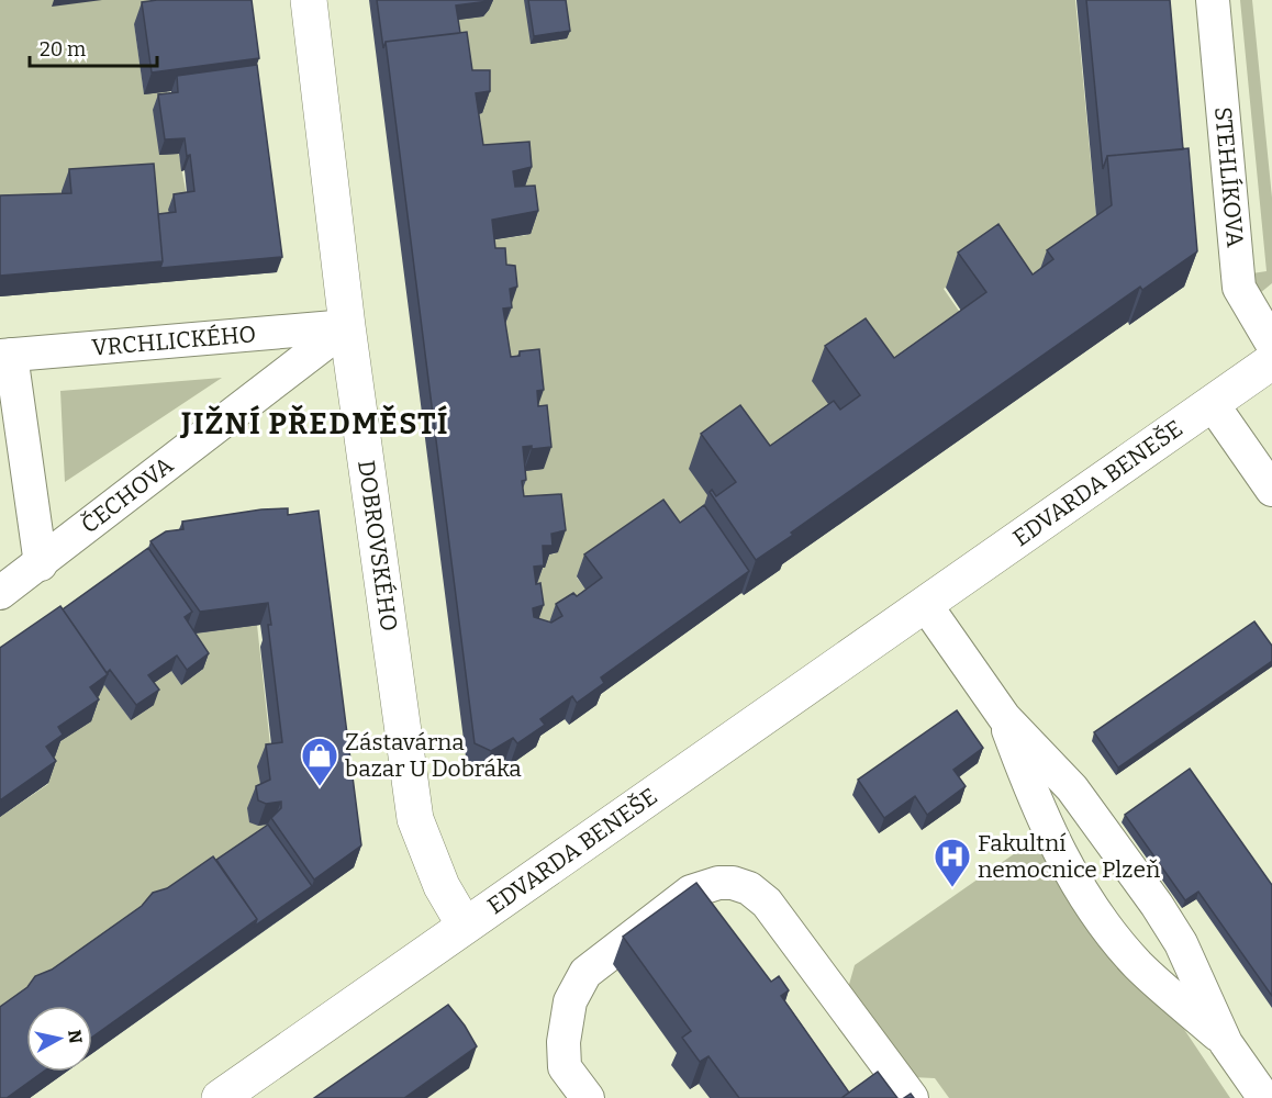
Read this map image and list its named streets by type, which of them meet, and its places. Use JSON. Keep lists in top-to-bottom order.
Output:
{
  "streets": {
    "street": [
      "STEHLÍKOVA",
      "VRCHLICKÉHO",
      "EDVARDA BENEŠE",
      "ČECHOVA",
      "DOBROVSKÉHO"
    ]
  },
  "crossings": [
    ["VRCHLICKÉHO", "ČECHOVA"],
    ["VRCHLICKÉHO", "DOBROVSKÉHO"],
    ["EDVARDA BENEŠE", "DOBROVSKÉHO"],
    ["ČECHOVA", "DOBROVSKÉHO"]
  ],
  "districts": ["JIŽNÍ PŘEDMĚSTÍ"],
  "places": {
    "shop": ["Zástavárna bazar U Dobráka"],
    "hospital": ["Fakultní nemocnice Plzeň"]
  },
  "scale_bar": "20 m",
  "north": "right"
}
